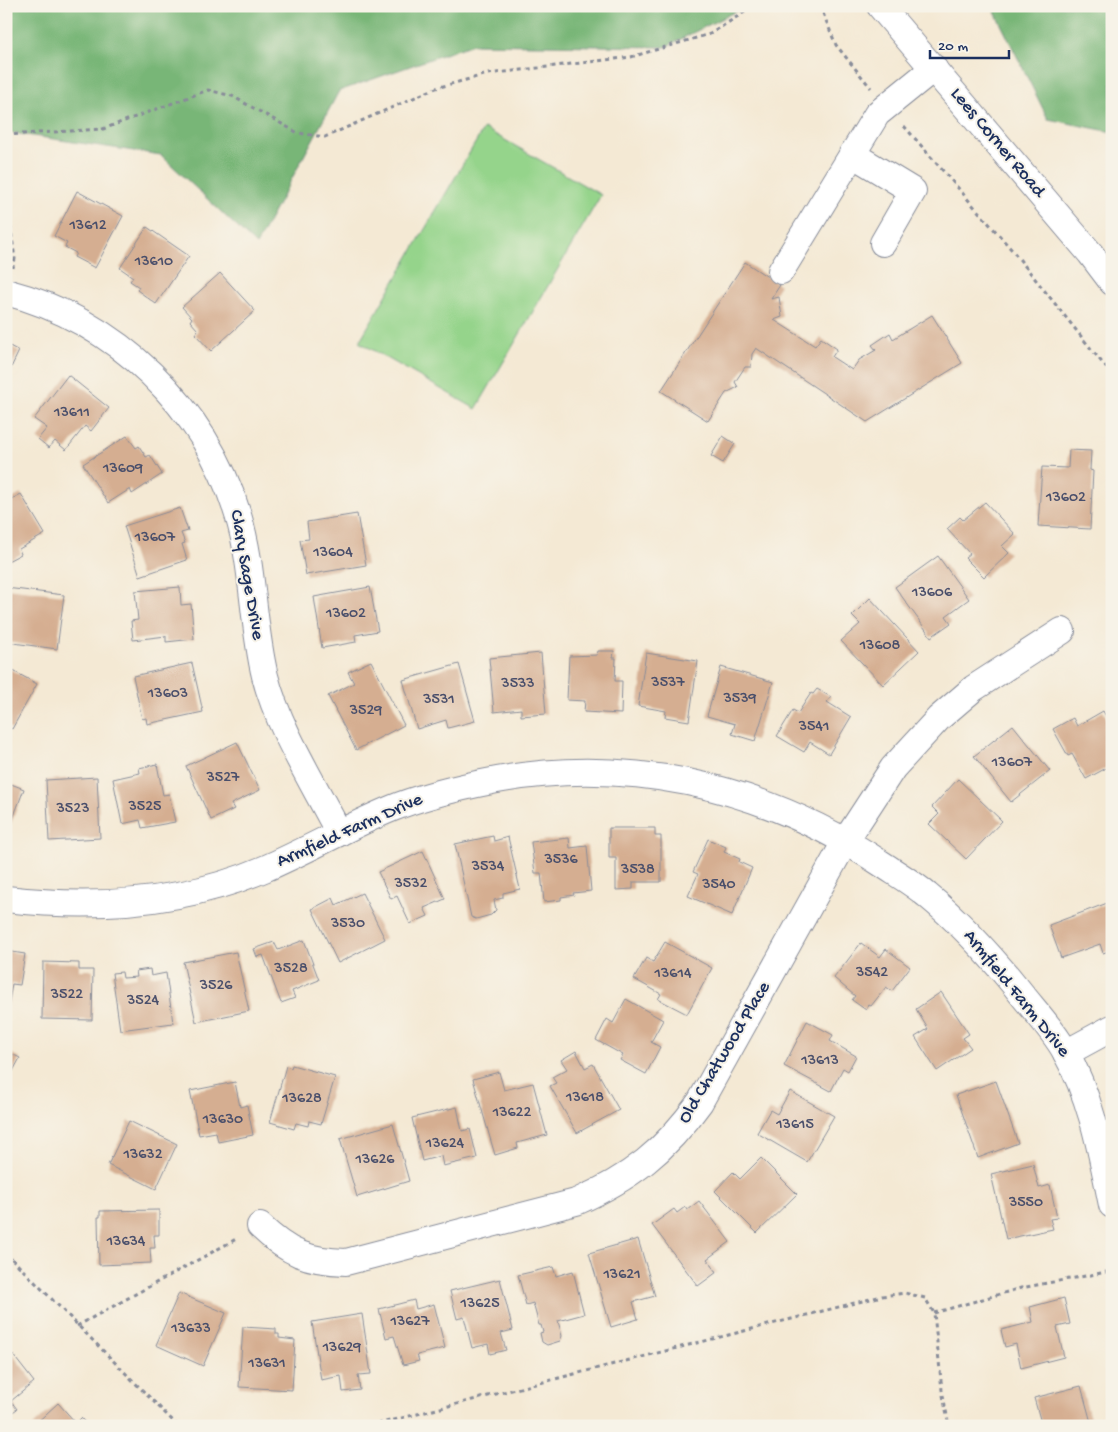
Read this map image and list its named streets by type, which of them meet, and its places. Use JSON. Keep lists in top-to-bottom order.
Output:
{
  "streets": {
    "street": [
      "Lees Corner Road",
      "Clary Sage Drive",
      "Armfield Farm Drive",
      "Old Chatwood Place"
    ]
  },
  "crossings": [
    ["Clary Sage Drive", "Armfield Farm Drive"],
    ["Armfield Farm Drive", "Old Chatwood Place"]
  ],
  "house_numbers": [
    "13612",
    "13610",
    "13611",
    "13609",
    "13602",
    "13607",
    "13604",
    "13606",
    "13602",
    "13608",
    "3537",
    "3533",
    "13603",
    "3539",
    "3531",
    "3529",
    "3541",
    "13607",
    "3527",
    "3525",
    "3523",
    "3536",
    "3534",
    "3538",
    "3532",
    "3540",
    "3530",
    "3528",
    "3542",
    "13614",
    "3526",
    "3522",
    "3524",
    "13613",
    "13618",
    "13628",
    "13622",
    "13630",
    "13615",
    "13624",
    "13632",
    "13626",
    "3550",
    "13634",
    "13621",
    "13625",
    "13627",
    "13633",
    "13629",
    "13631"
  ],
  "scale_bar": "20 m"
}
